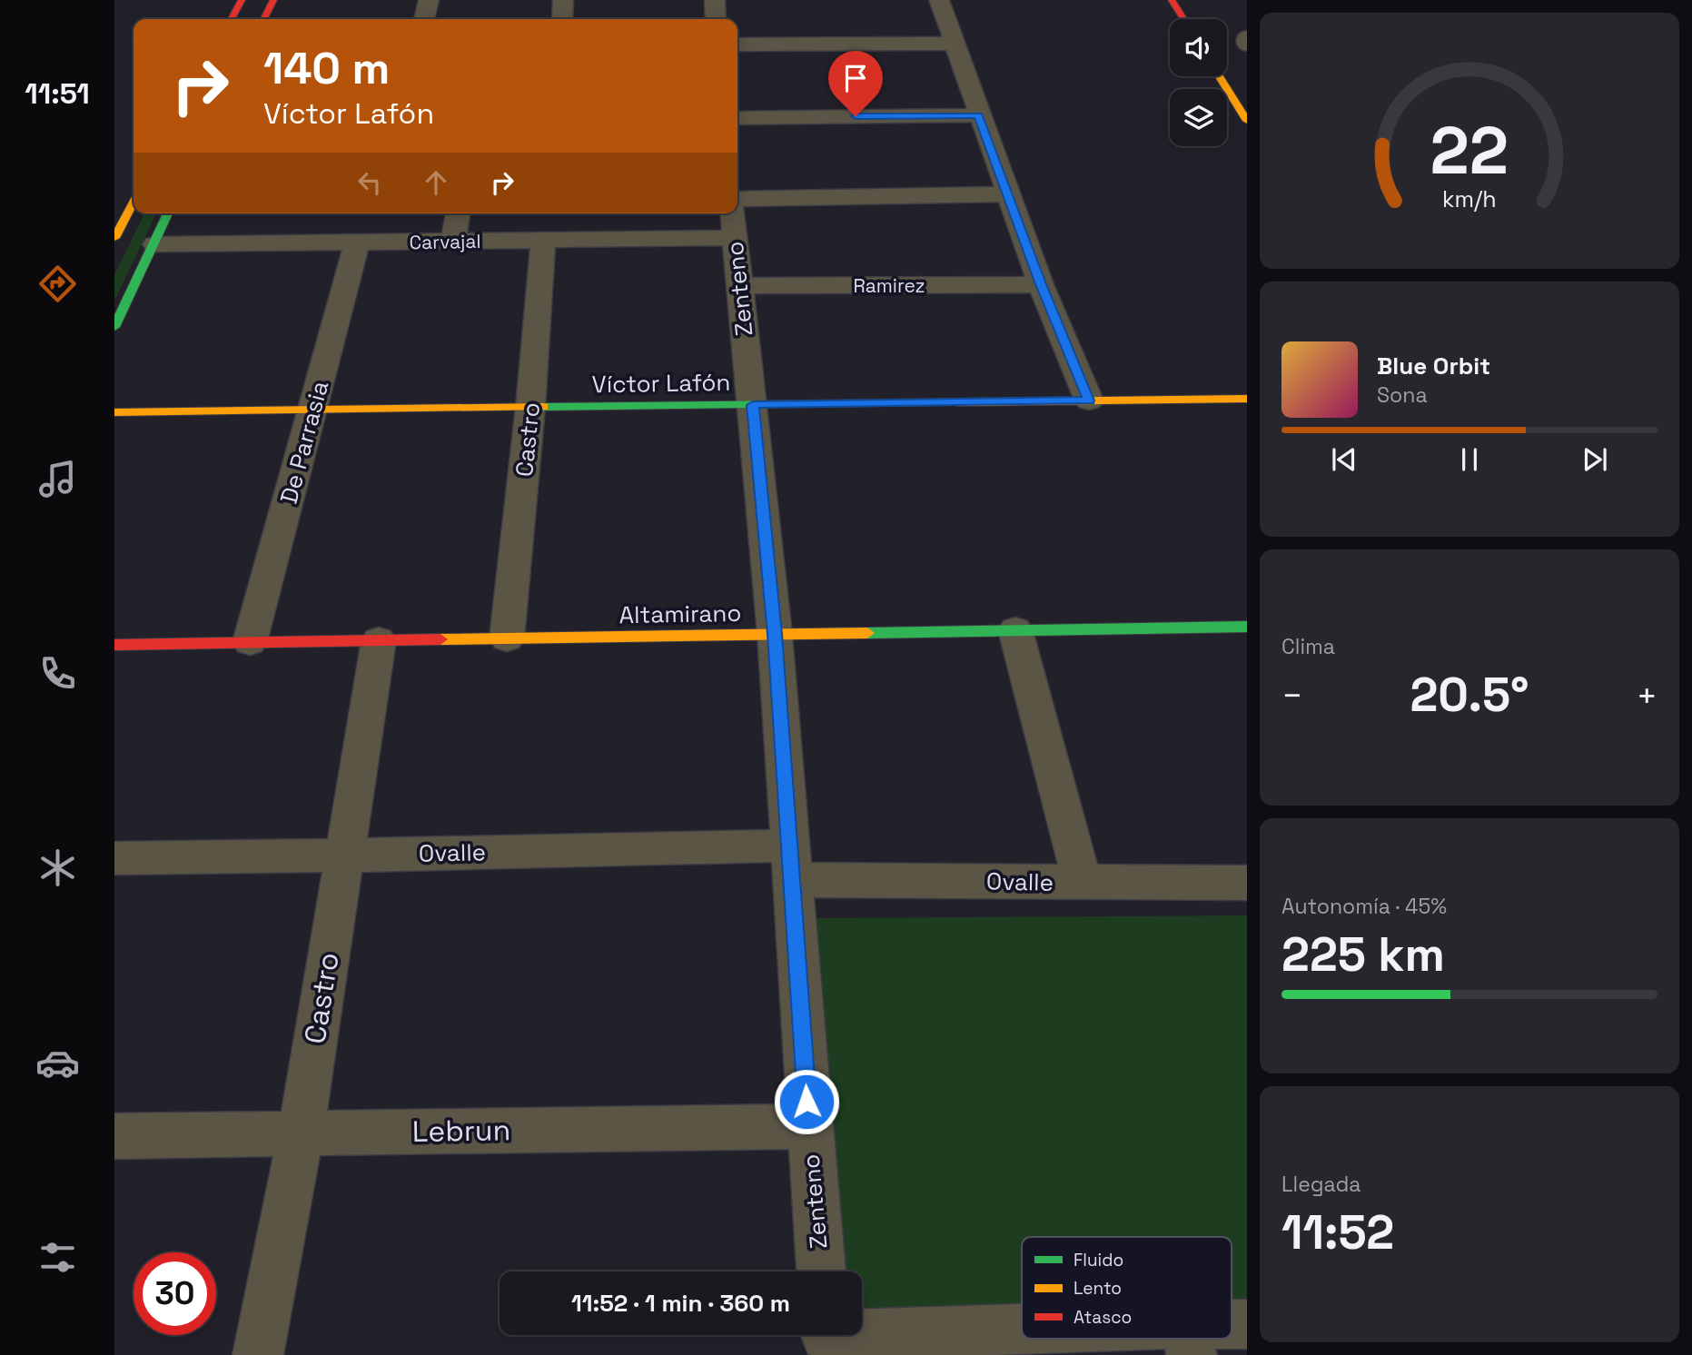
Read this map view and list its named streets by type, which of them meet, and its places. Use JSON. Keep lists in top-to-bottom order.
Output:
{
  "streets": {
    "street": [
      "Carvajal",
      "Ramirez",
      "Zenteno",
      "Víctor Lafón",
      "Castro",
      "De Parrasia",
      "Altamirano",
      "Ovalle",
      "Lebrun"
    ]
  },
  "crossings": [
    ["Carvajal", "Zenteno"],
    ["Carvajal", "Castro"],
    ["Carvajal", "De Parrasia"],
    ["Ramirez", "Zenteno"],
    ["Zenteno", "Víctor Lafón"],
    ["Zenteno", "Altamirano"],
    ["Zenteno", "Ovalle"],
    ["Zenteno", "Lebrun"],
    ["Víctor Lafón", "Castro"],
    ["Víctor Lafón", "De Parrasia"],
    ["Castro", "Altamirano"],
    ["Castro", "Ovalle"],
    ["Castro", "Lebrun"],
    ["De Parrasia", "Altamirano"]
  ],
  "legend": ["Fluido", "Lento", "Atasco"],
  "page": {
    "tabs": "11:51",
    "turn": ["140 m", "Víctor Lafón"],
    "song": ["Blue Orbit", "Sona"],
    "tile": [
      "Clima",
      ["Autonomía · 45%", "225 km"],
      ["Llegada", "11:52"]
    ],
    "heat": ["−", "20.5°", "+"],
    "limit": "30",
    "trip": "11:52 · 1 min · 360 m",
    "gauge": ["22", "km/h"]
  }
}
